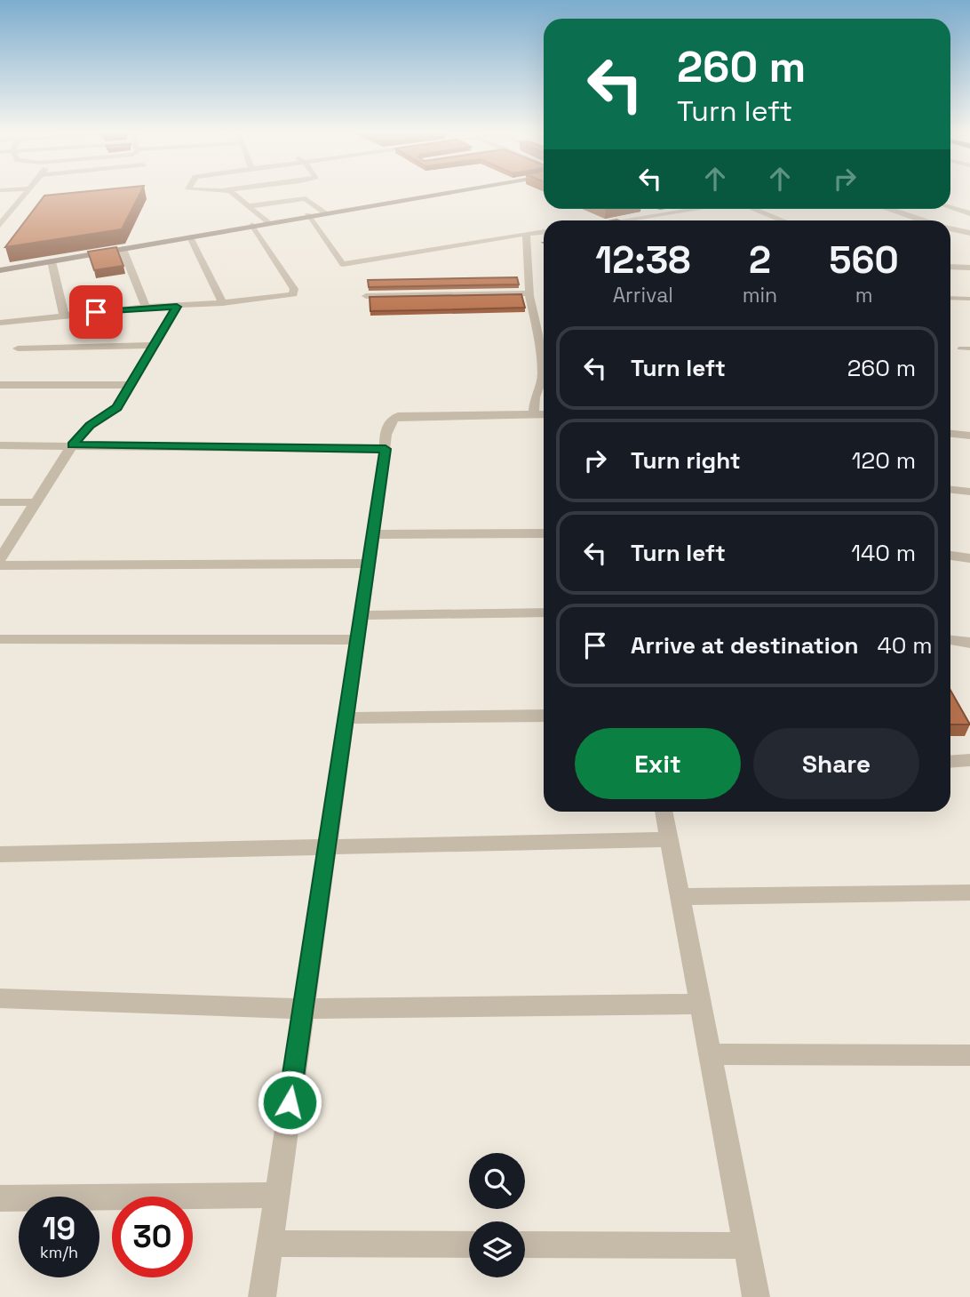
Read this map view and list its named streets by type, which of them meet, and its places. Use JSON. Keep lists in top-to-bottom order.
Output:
{
  "page": {
    "turn": ["260 m", "Turn left"],
    "eta": [
      "12:38",
      "Arrival",
      "2",
      "min",
      "560",
      "m"
    ],
    "list": [
      {
        "name": "Turn left",
        "value": "260 m"
      },
      {
        "name": "Turn right",
        "value": "120 m"
      },
      {
        "name": "Turn left",
        "value": "140 m"
      },
      {
        "name": "Arrive at destination",
        "value": "40 m"
      }
    ],
    "buttons": ["Exit", "Share"],
    "speed": "19 km/h",
    "limit": "30"
  }
}
